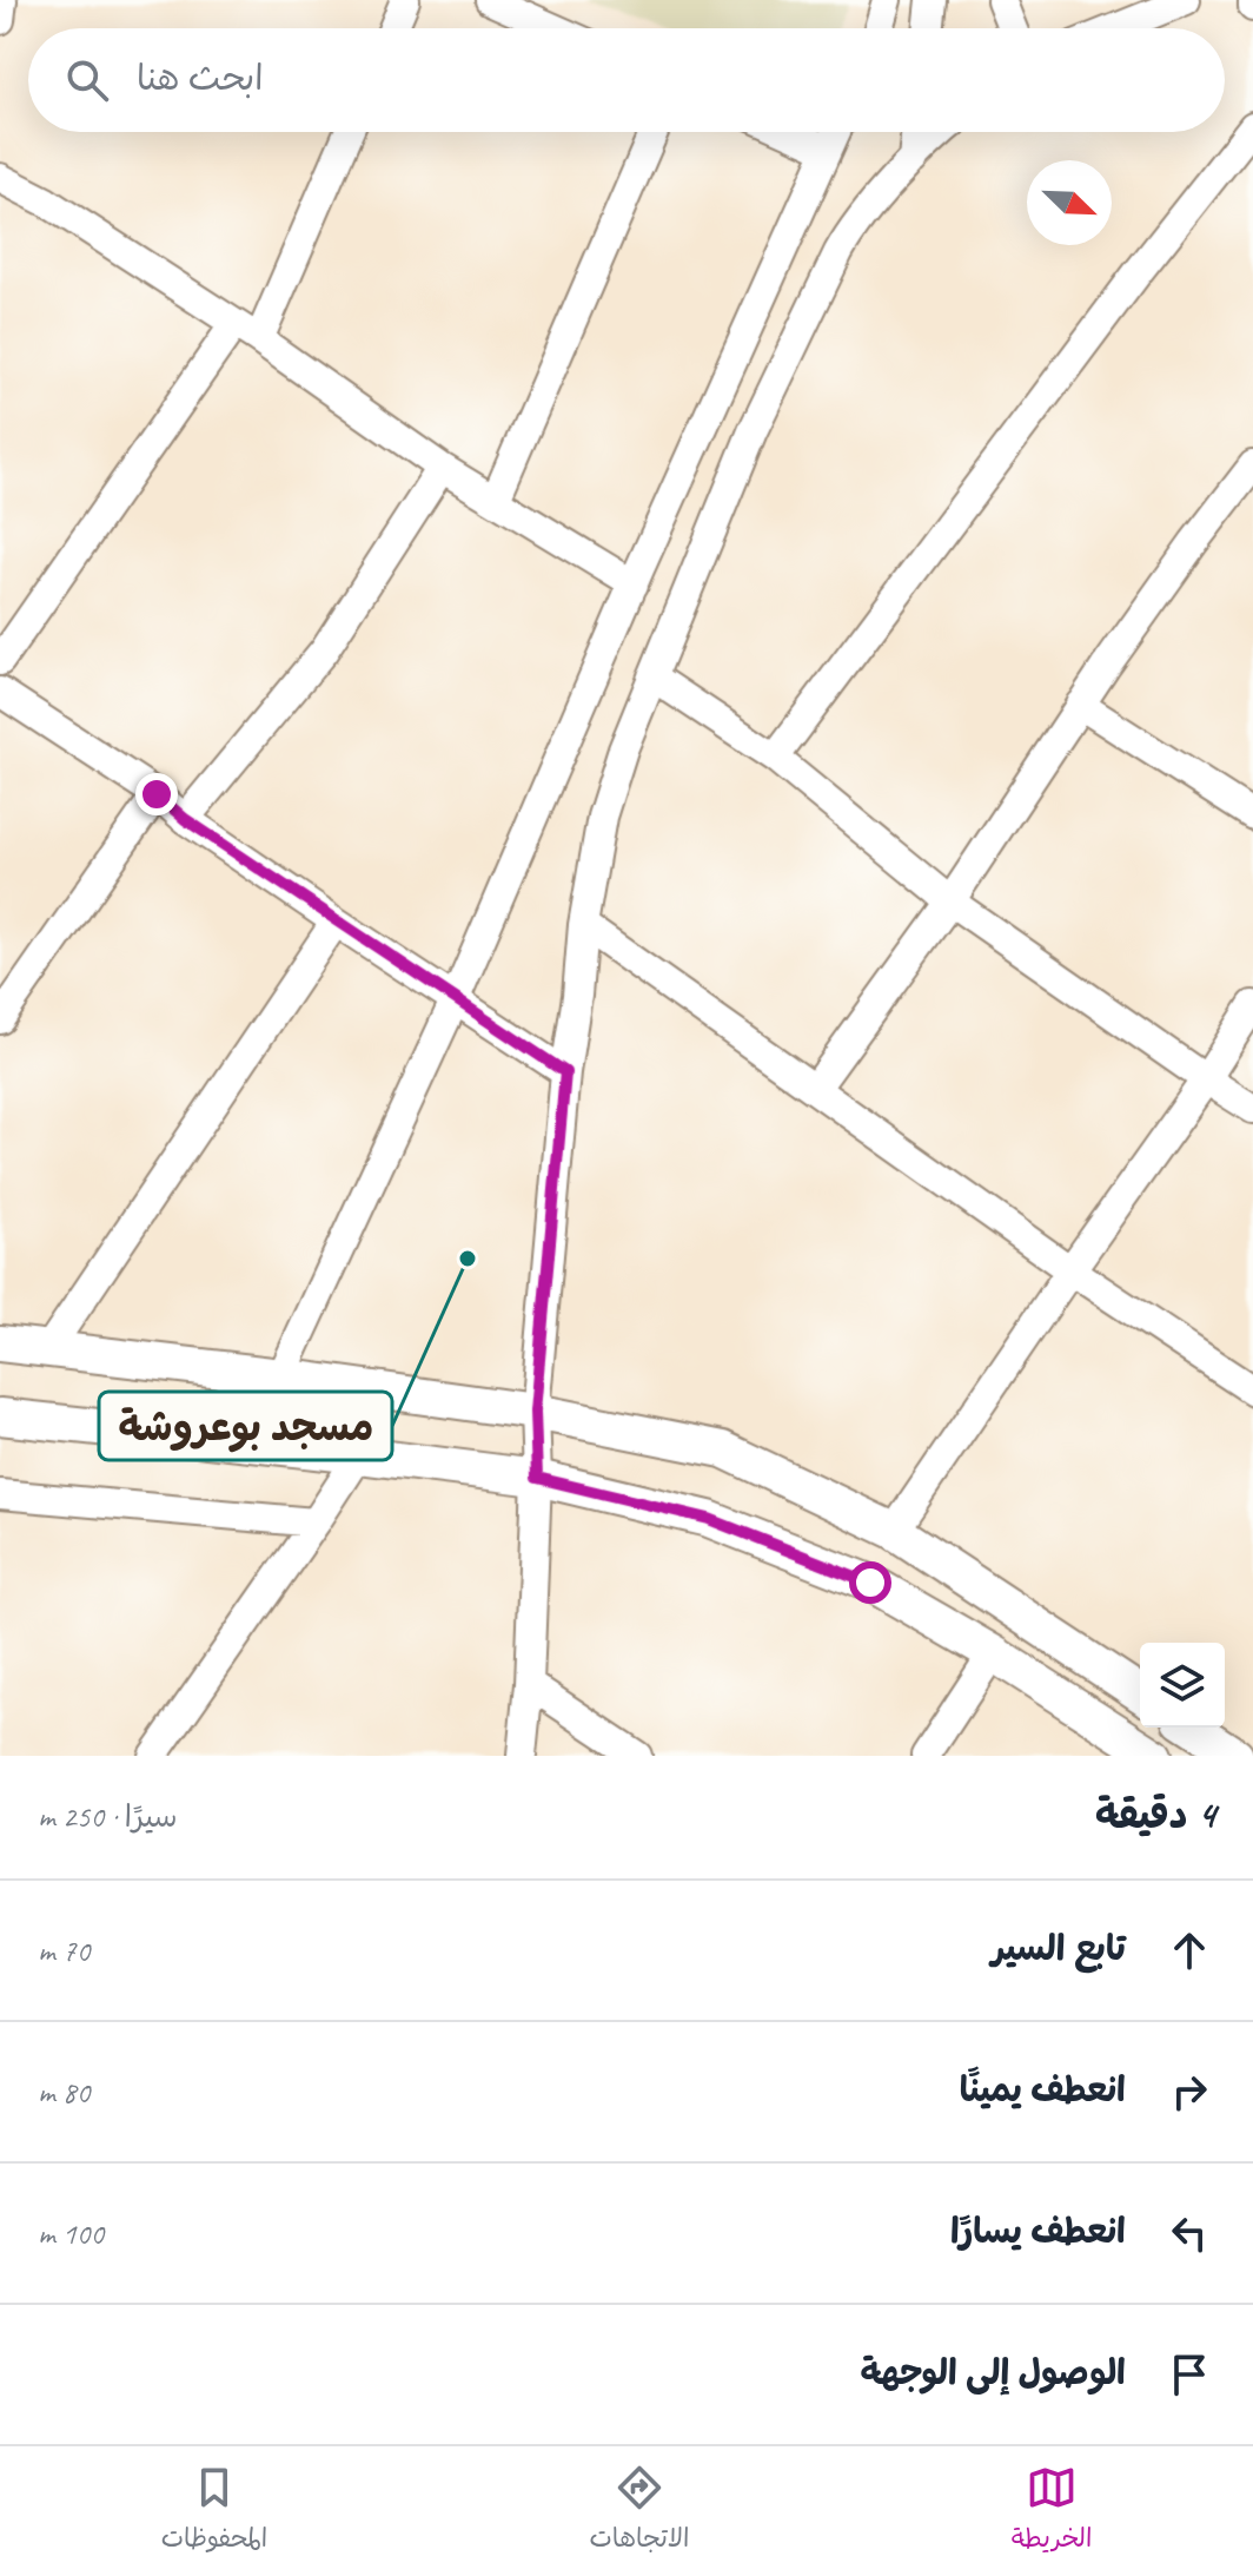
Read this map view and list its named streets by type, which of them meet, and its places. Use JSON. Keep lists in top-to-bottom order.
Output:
{
  "places": ["مسجد بوعروشة"],
  "north": "bottom right",
  "page": {
    "search": "ابحث هنا",
    "heading": ["4 دقيقة", "سيرًا · 250 m"],
    "list": [
      ["تابع السير", "70 m"],
      ["انعطف يمينًا", "80 m"],
      ["انعطف يسارًا", "100 m"],
      "الوصول إلى الوجهة"
    ],
    "nav": ["الخريطة", "الاتجاهات", "المحفوظات"]
  }
}
